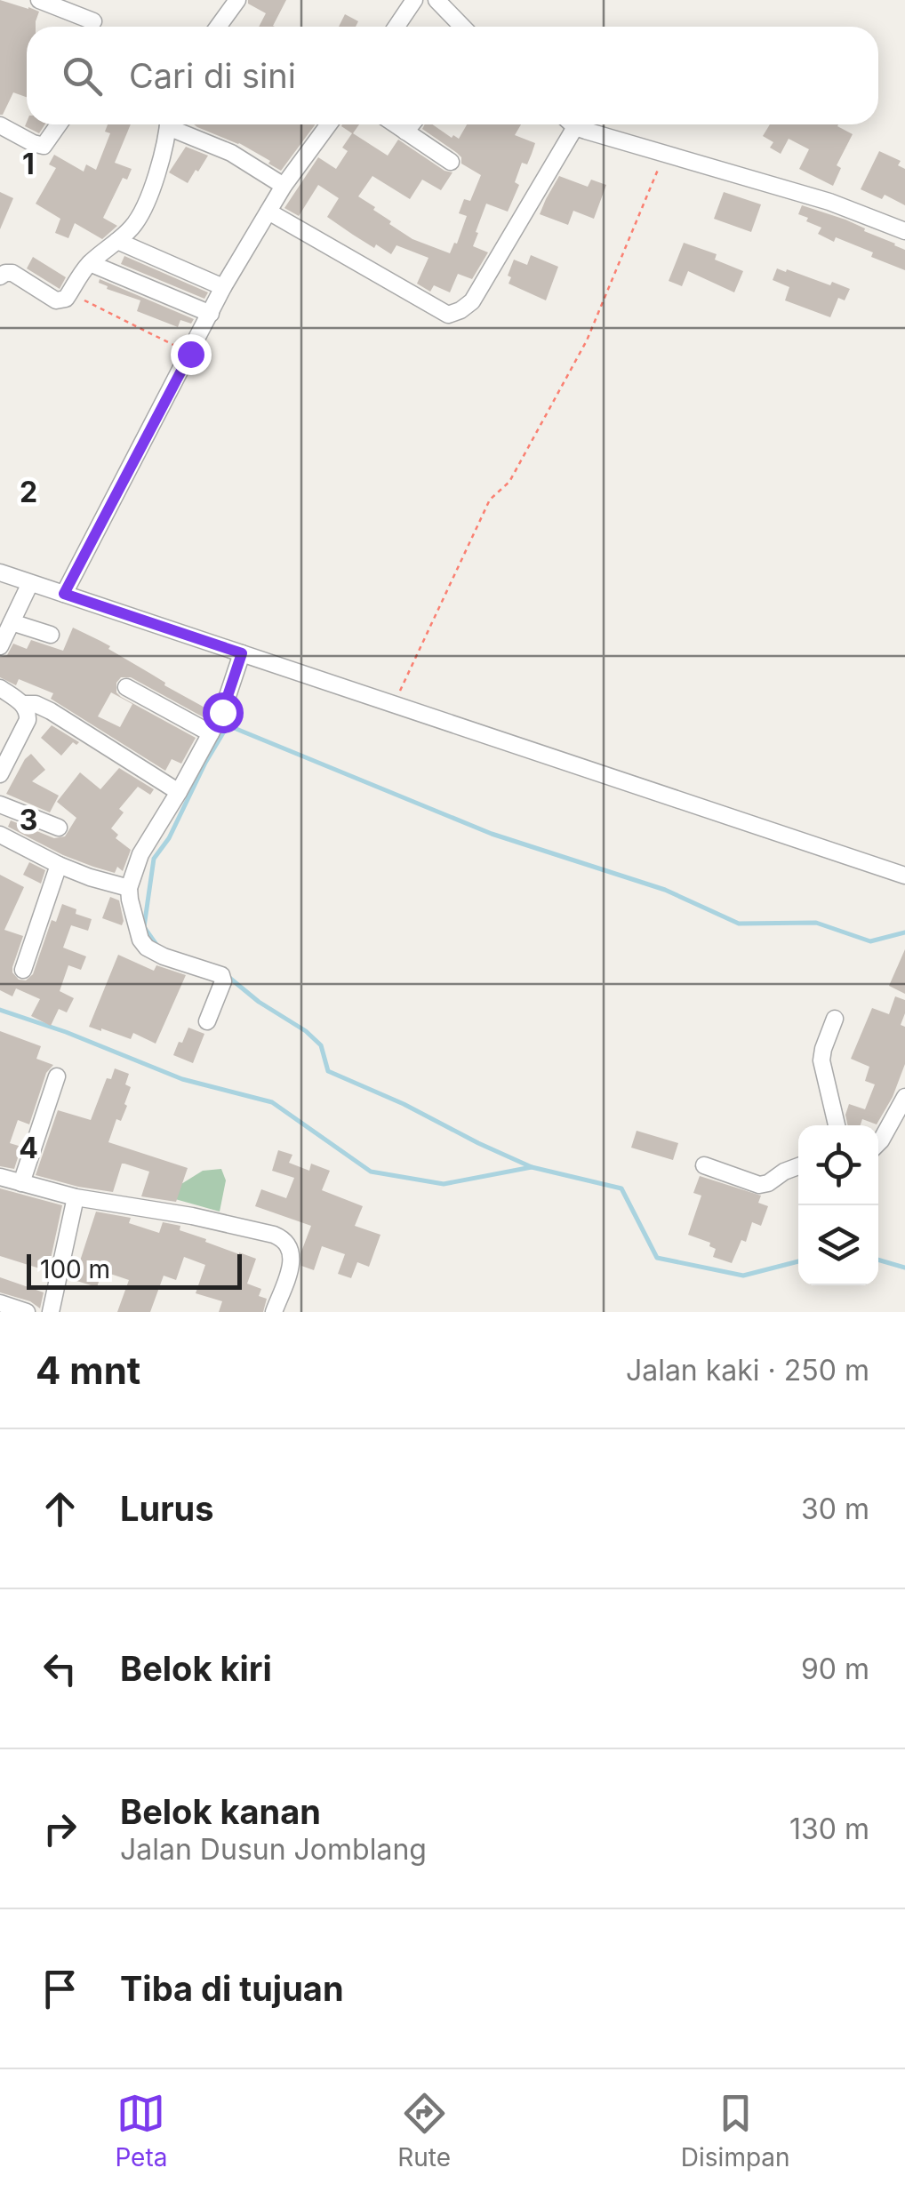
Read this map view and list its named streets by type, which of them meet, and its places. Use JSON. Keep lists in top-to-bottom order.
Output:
{
  "scale_bar": "100 m",
  "page": {
    "search": "Cari di sini",
    "scale": "100 m",
    "heading": ["4 mnt", "Jalan kaki · 250 m"],
    "list": [
      ["Lurus", "30 m"],
      ["Belok kiri", "90 m"],
      ["Belok kanan", "Jalan Dusun Jomblang", "130 m"],
      "Tiba di tujuan"
    ],
    "nav": ["Peta", "Rute", "Disimpan"]
  },
  "grid": {
    "rows": [
      "1",
      "2",
      "3",
      "4"
    ]
  }
}
